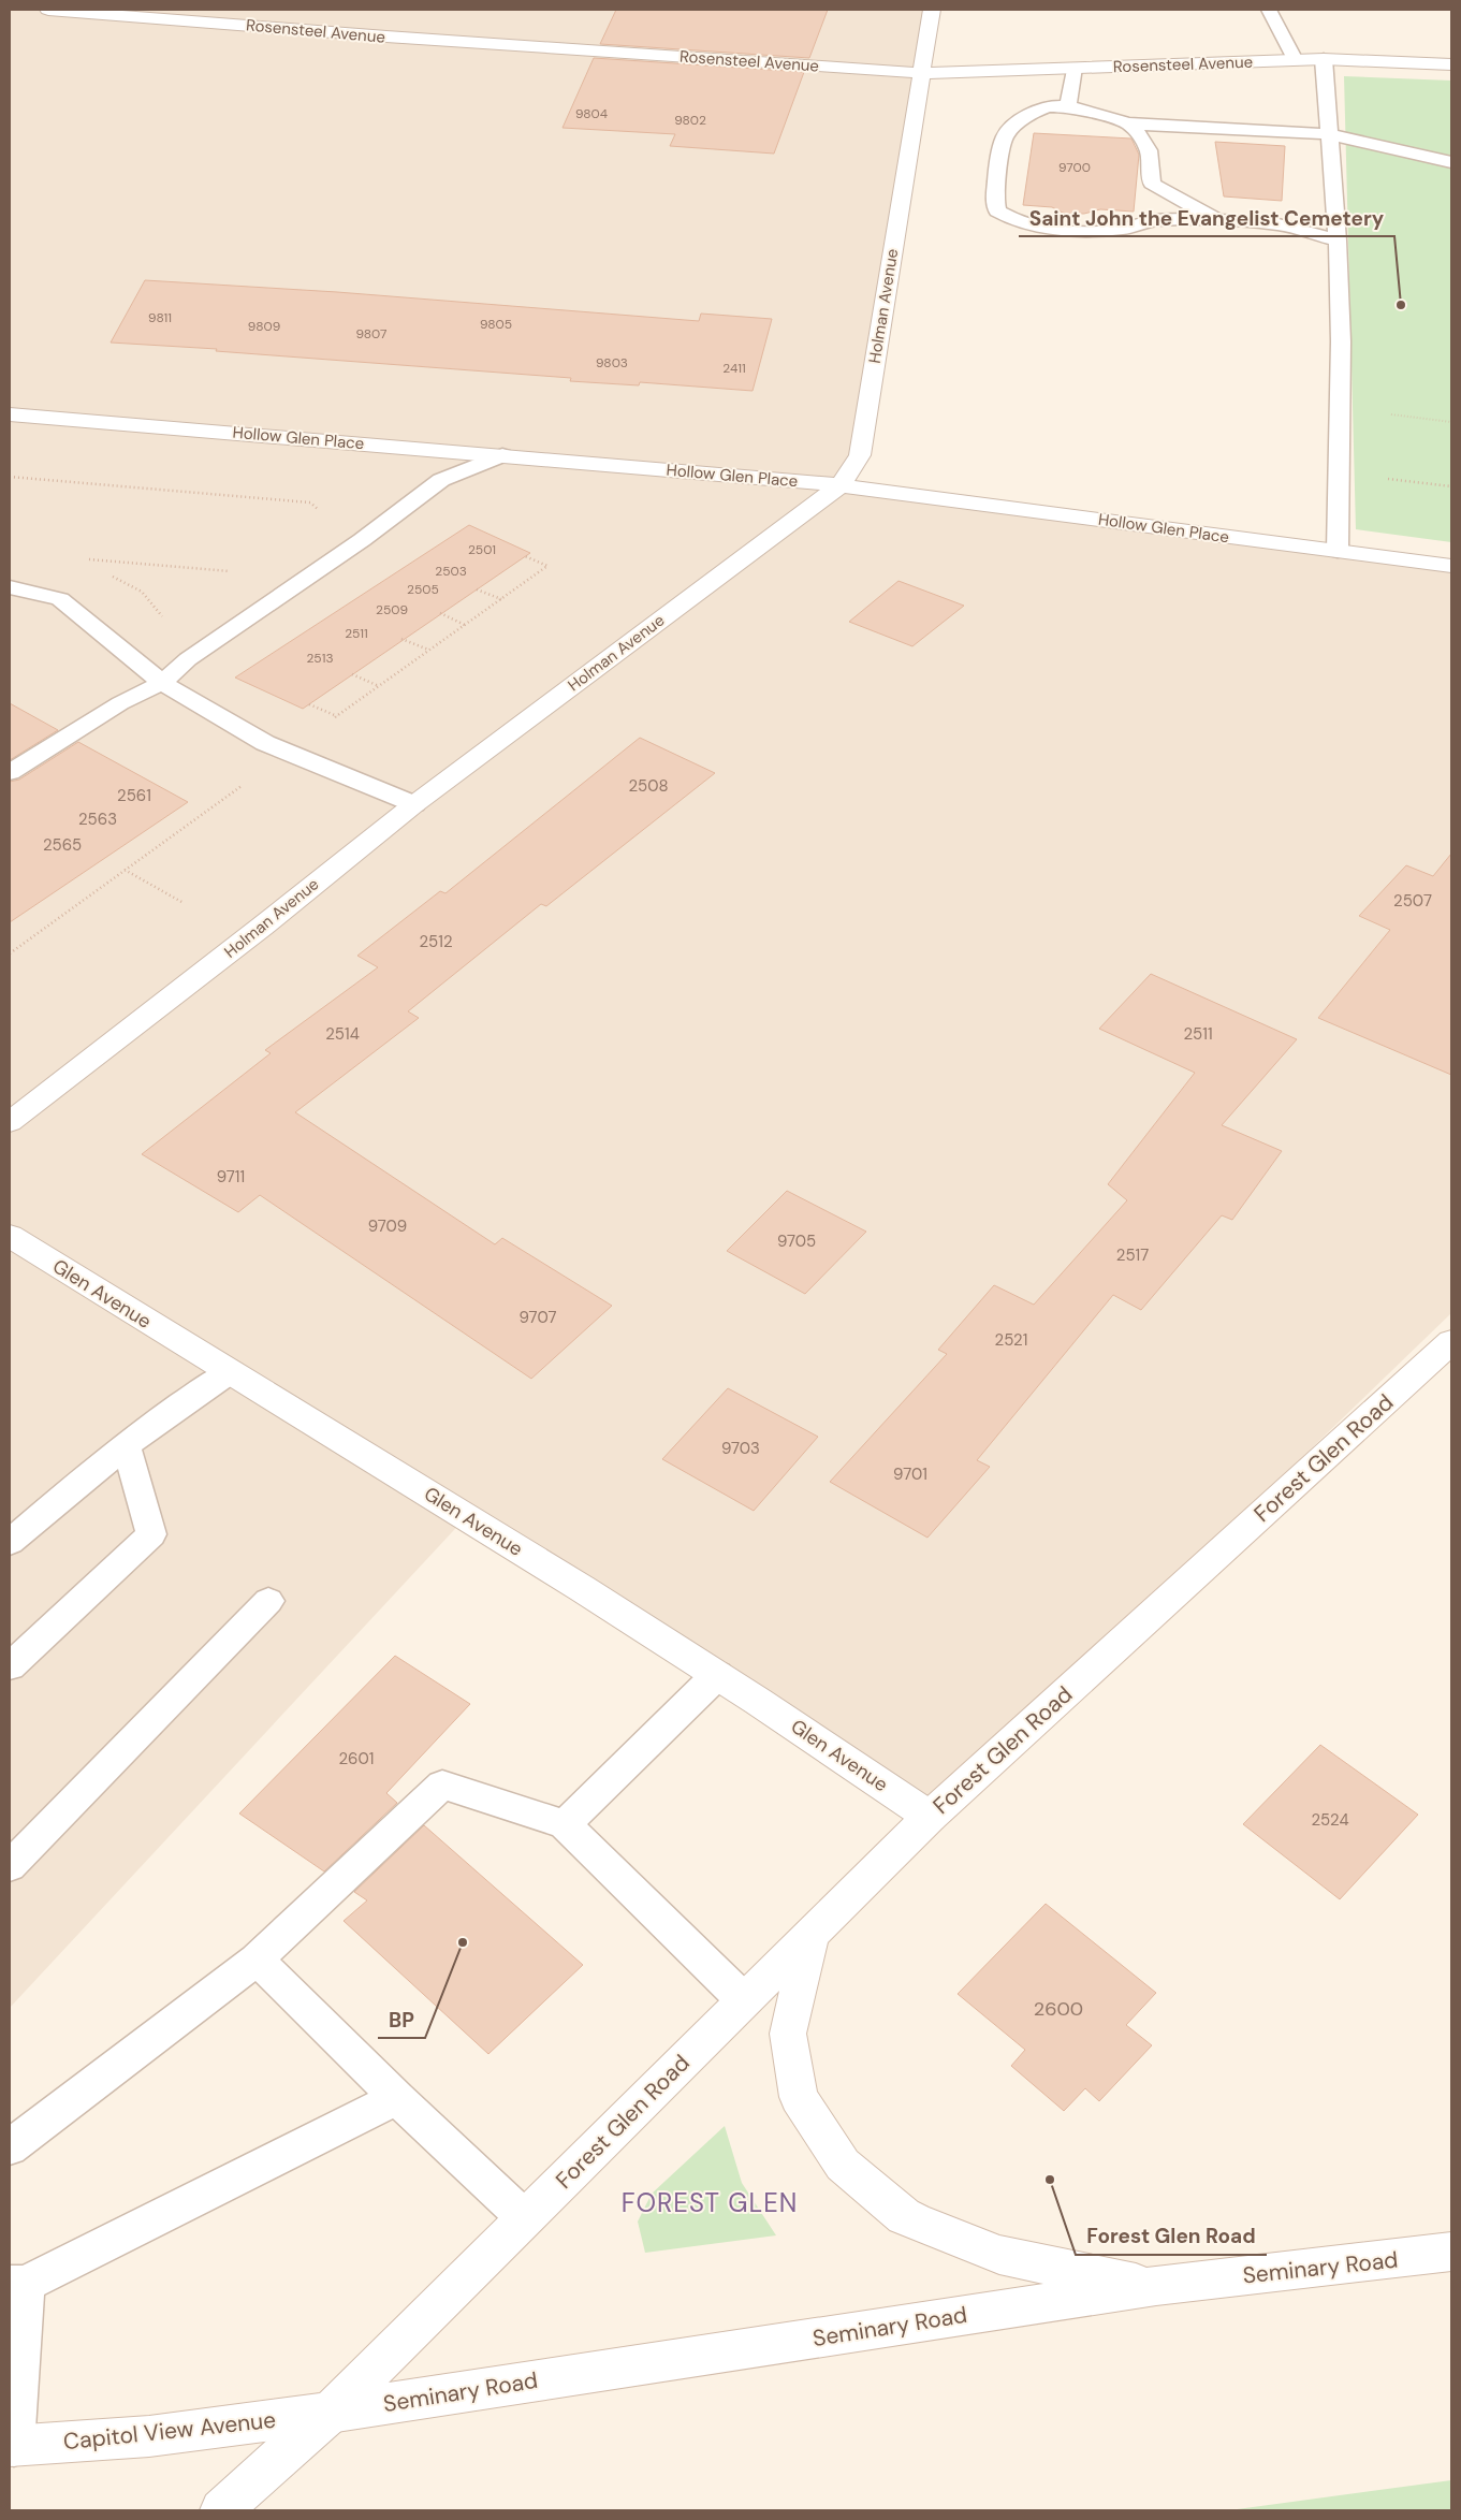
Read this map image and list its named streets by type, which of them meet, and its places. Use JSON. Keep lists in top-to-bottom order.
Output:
{
  "streets": {
    "street": [
      "Rosensteel Avenue",
      "Holman Avenue",
      "Hollow Glen Place",
      "Glen Avenue",
      "Forest Glen Road",
      "Seminary Road",
      "Capitol View Avenue"
    ]
  },
  "crossings": [
    ["Rosensteel Avenue", "Holman Avenue"],
    ["Holman Avenue", "Hollow Glen Place"],
    ["Glen Avenue", "Forest Glen Road"],
    ["Forest Glen Road", "Seminary Road"],
    ["Forest Glen Road", "Capitol View Avenue"],
    ["Seminary Road", "Capitol View Avenue"]
  ],
  "districts": ["FOREST GLEN"],
  "places": ["Saint John the Evangelist Cemetery", "BP", "Forest Glen Road"],
  "house_numbers": [
    "9804",
    "9802",
    "9700",
    "9811",
    "9805",
    "9809",
    "9807",
    "9803",
    "2411",
    "2501",
    "2503",
    "2505",
    "2509",
    "2511",
    "2513",
    "2508",
    "2561",
    "2563",
    "2565",
    "2507",
    "2512",
    "2514",
    "2511",
    "9711",
    "9709",
    "9705",
    "2517",
    "9707",
    "2521",
    "9703",
    "9701",
    "2601",
    "2524",
    "2600"
  ]
}
